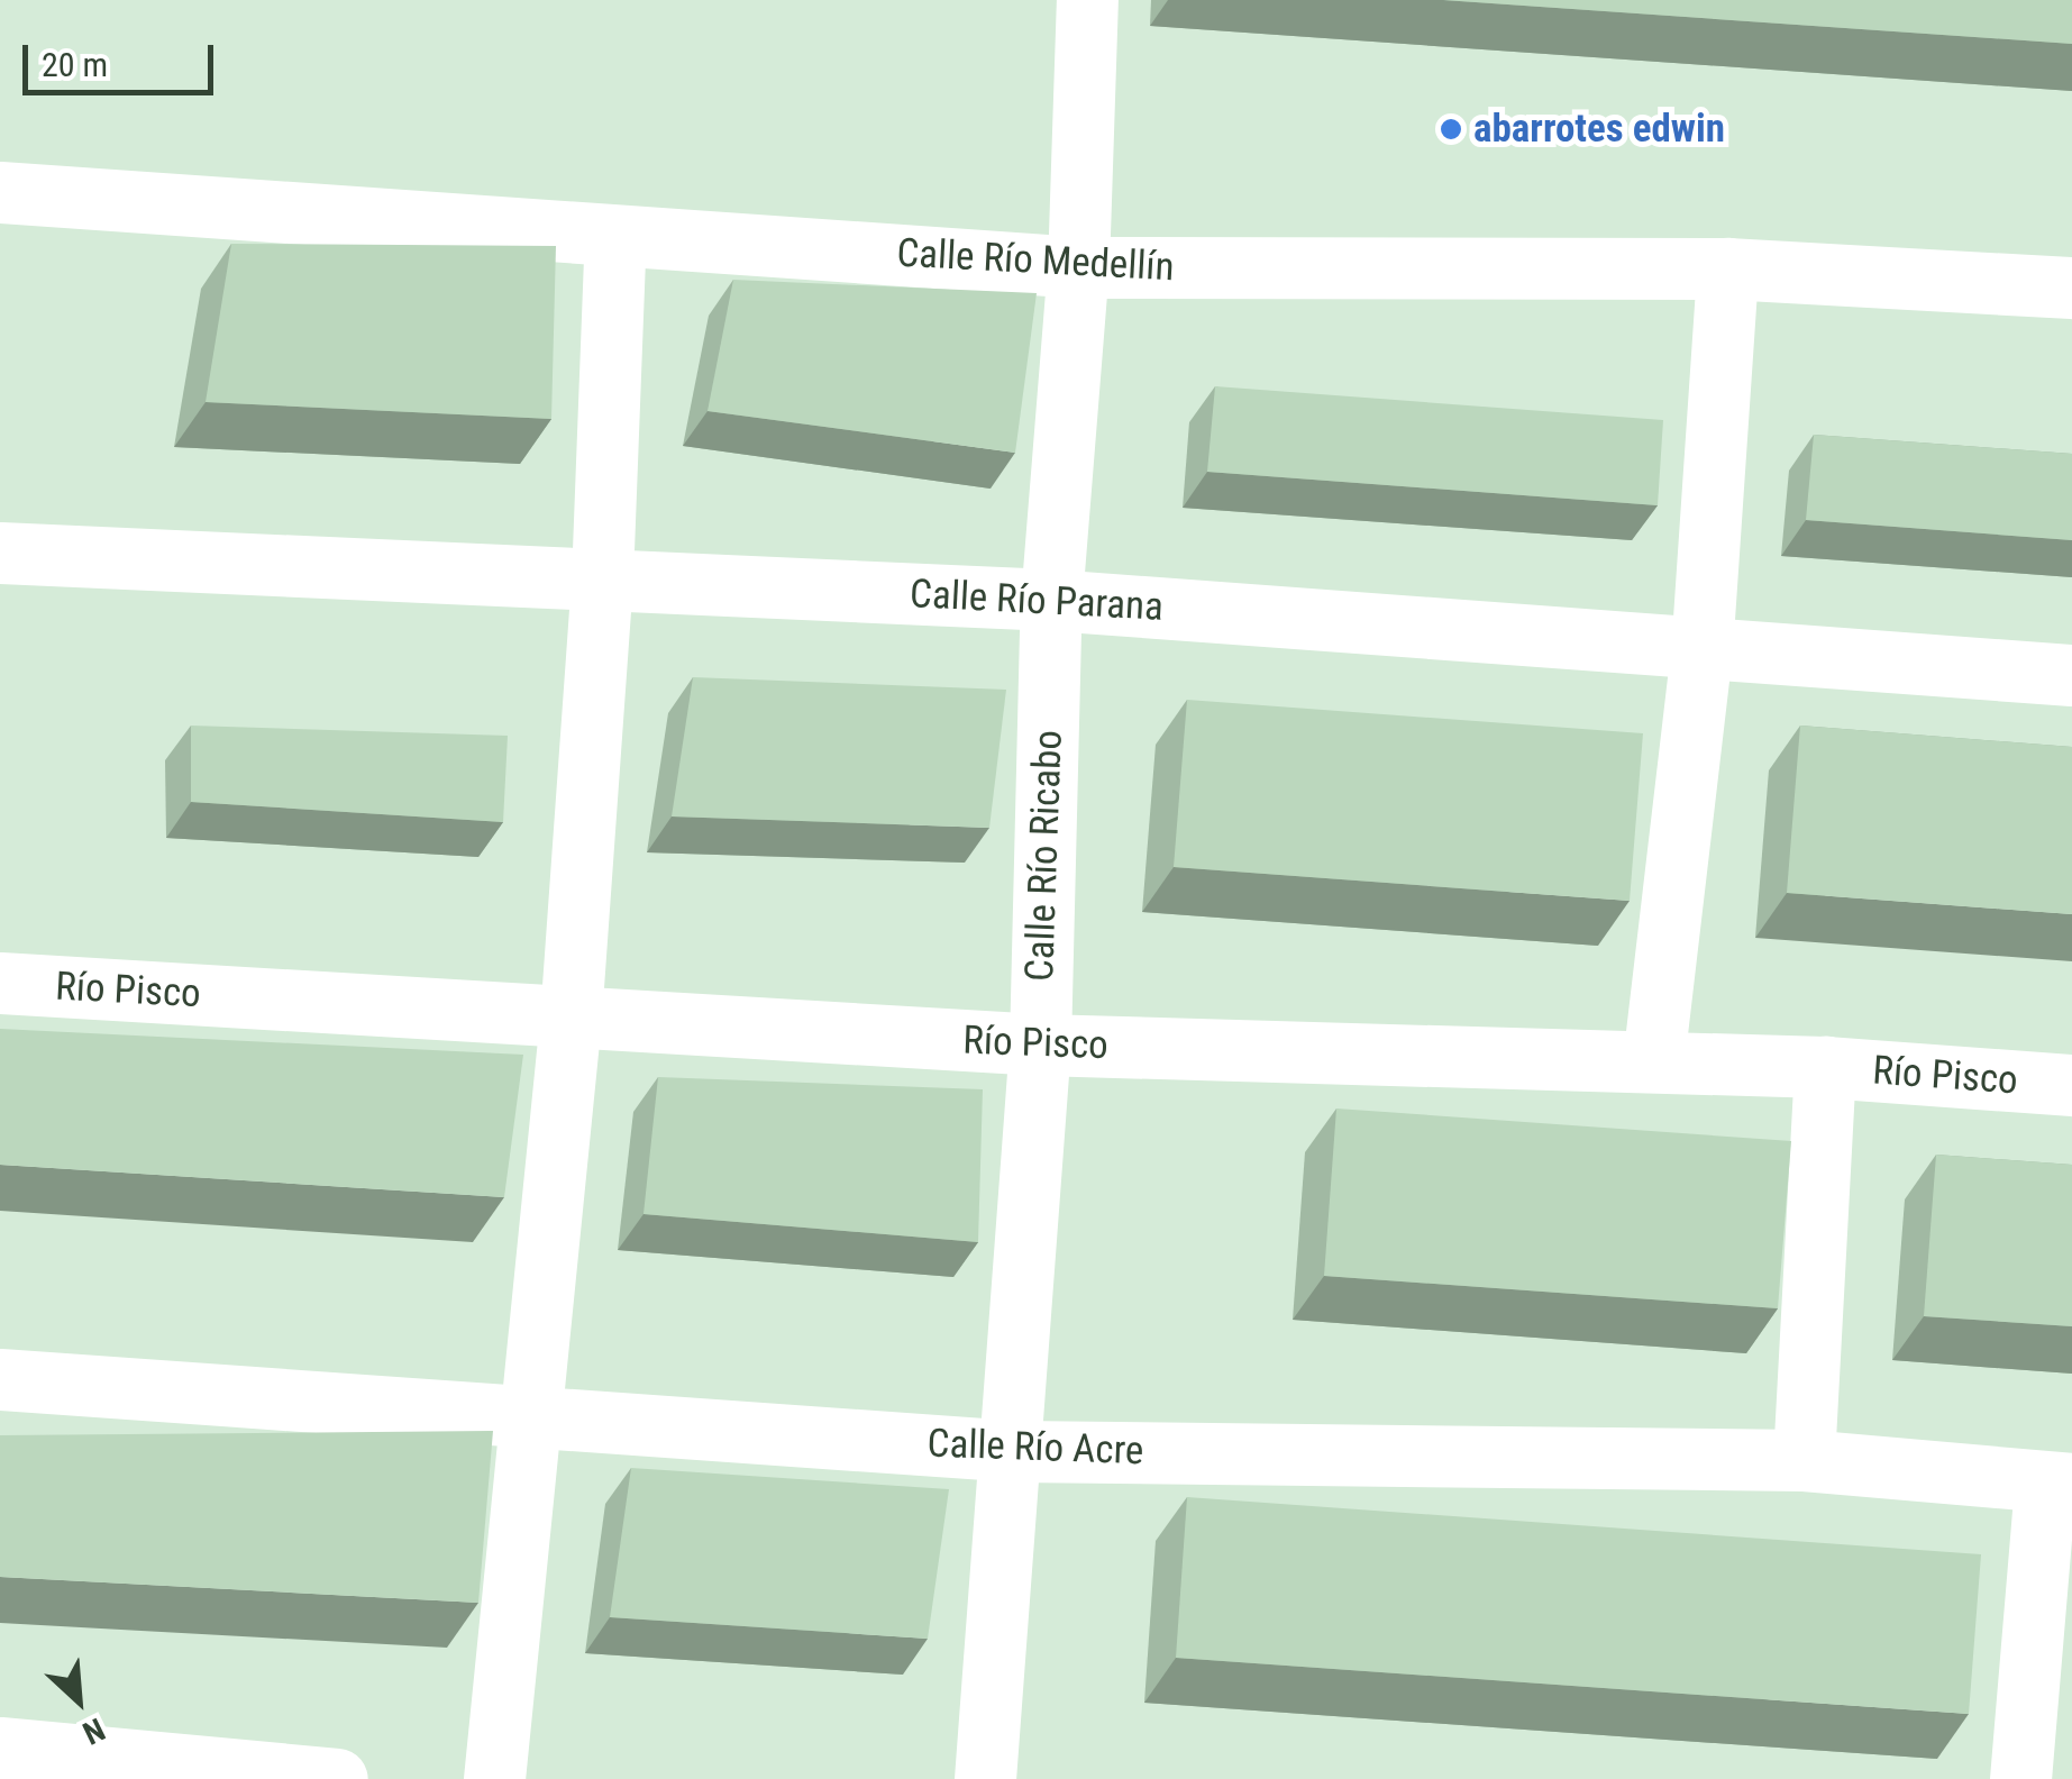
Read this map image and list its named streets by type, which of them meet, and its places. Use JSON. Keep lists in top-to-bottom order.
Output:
{
  "streets": {
    "street": [
      "Calle Río Medellín",
      "Calle Río Parana",
      "Calle Río Ricabo",
      "Río Pisco",
      "Calle Río Acre"
    ]
  },
  "crossings": [
    ["Calle Río Medellín", "Calle Río Ricabo"],
    ["Calle Río Parana", "Calle Río Ricabo"],
    ["Calle Río Ricabo", "Río Pisco"],
    ["Calle Río Ricabo", "Calle Río Acre"]
  ],
  "places": ["abarrotes edwin"],
  "scale_bar": "20 m",
  "north": "bottom right"
}
